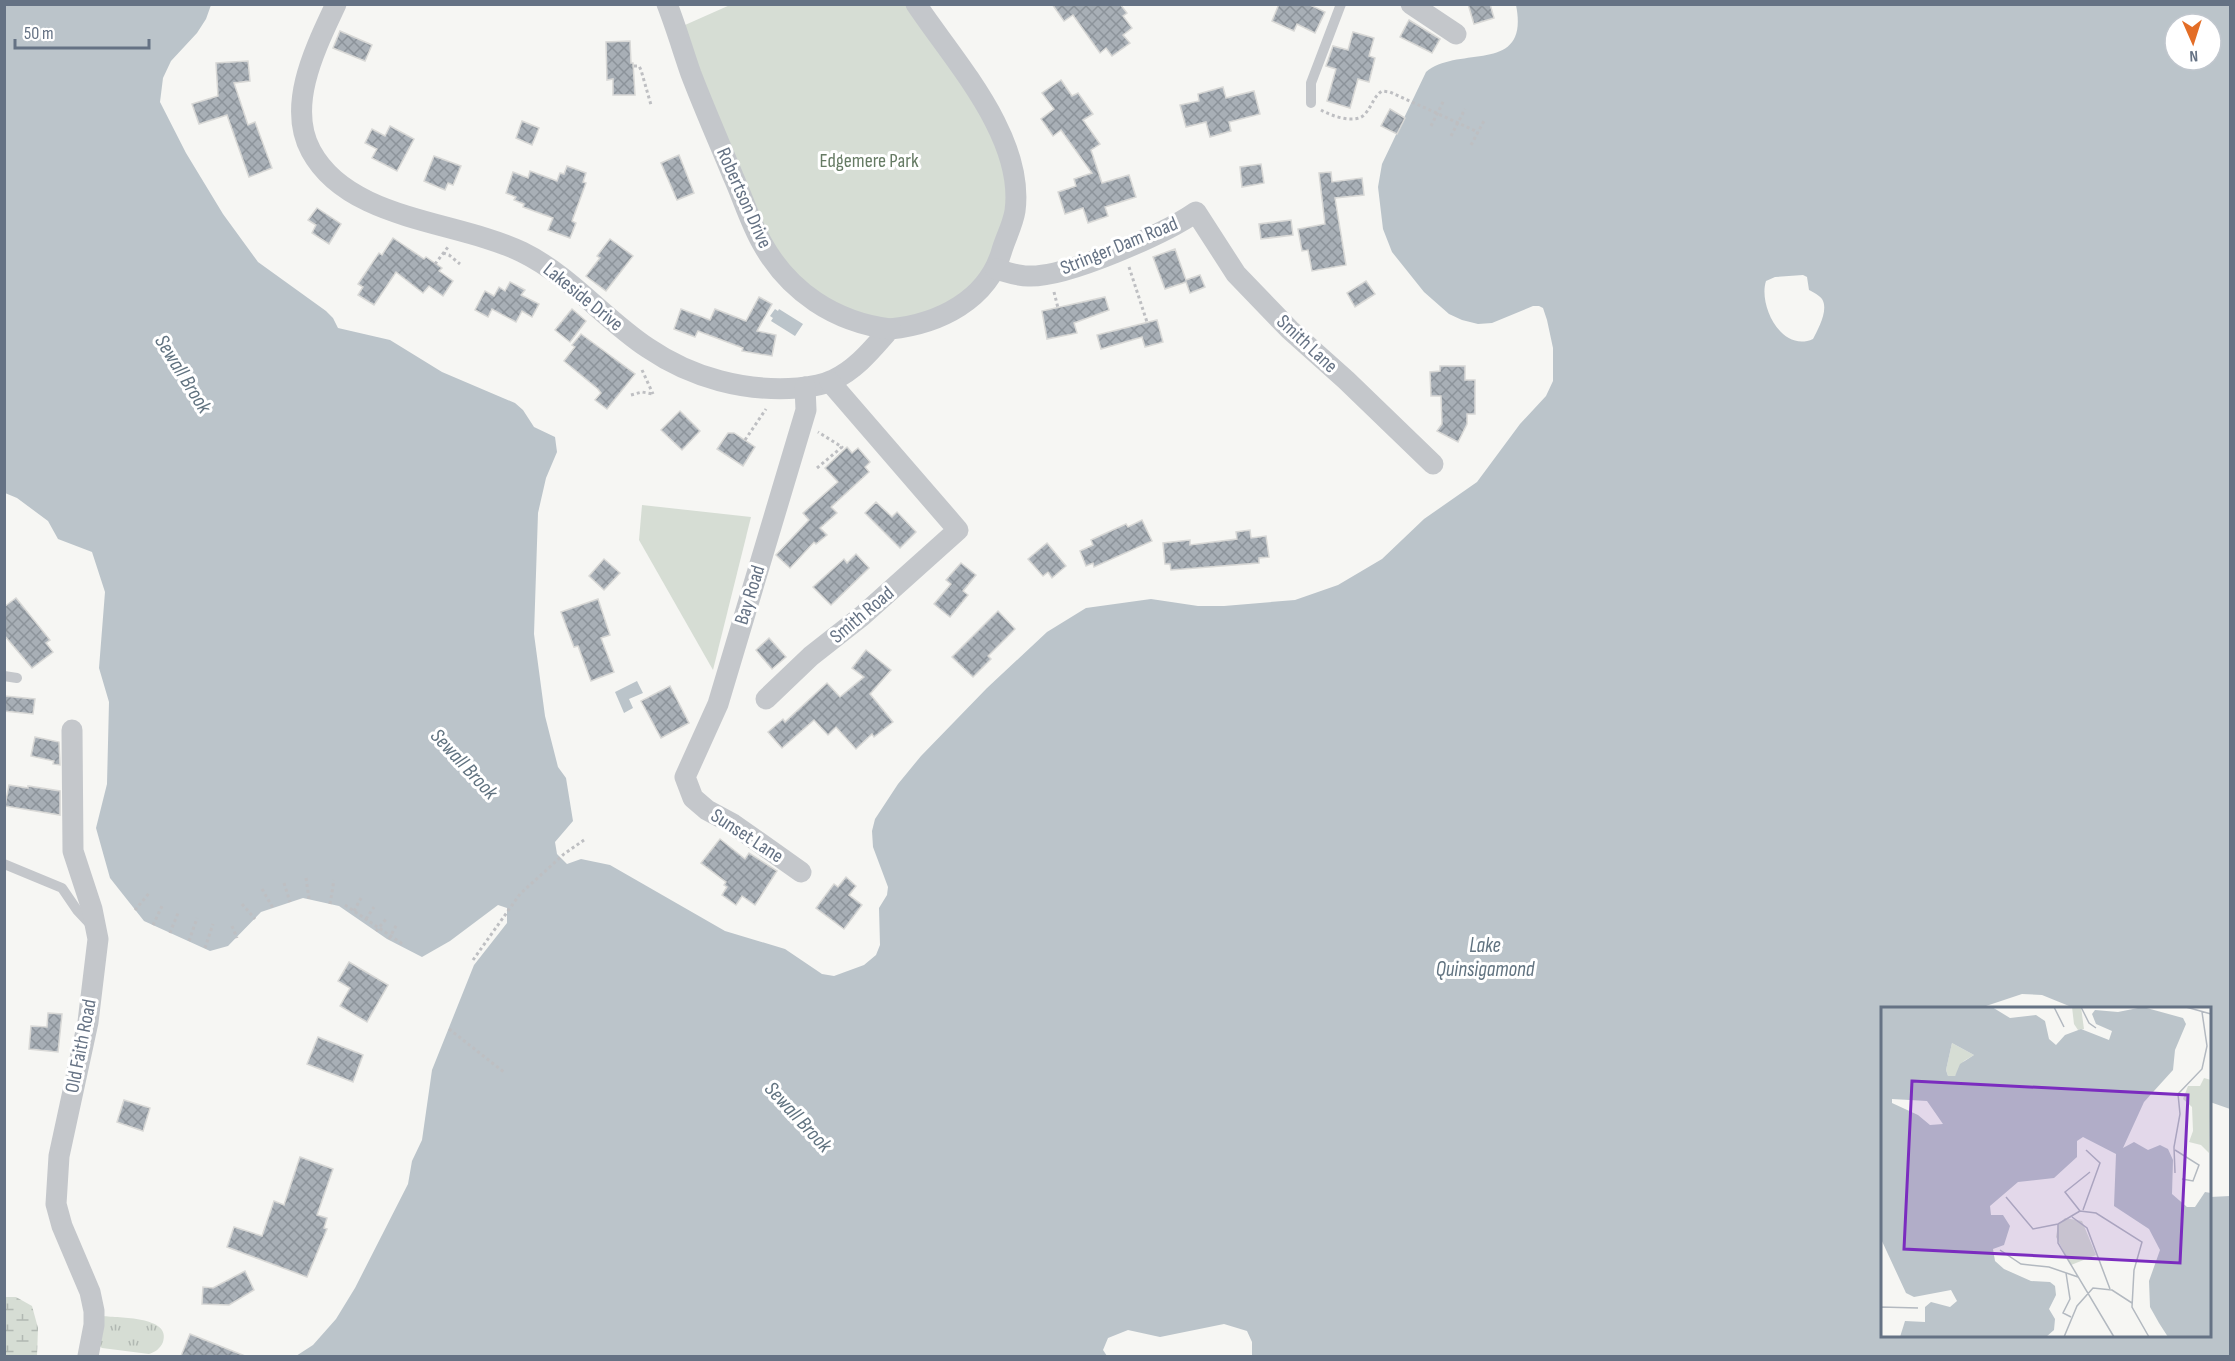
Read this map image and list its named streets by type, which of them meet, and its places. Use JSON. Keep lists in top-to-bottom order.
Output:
{
  "streets": {
    "street": [
      "Robertson Drive",
      "Stringer Dam Road",
      "Lakeside Drive",
      "Smith Lane",
      "Bay Road",
      "Smith Road",
      "Sunset Lane",
      "Old Faith Road"
    ]
  },
  "crossings": [
    ["Stringer Dam Road", "Smith Lane"],
    ["Lakeside Drive", "Bay Road"],
    ["Lakeside Drive", "Smith Road"],
    ["Bay Road", "Sunset Lane"]
  ],
  "water": ["Sewall Brook", "Lake Quinsigamond"],
  "parks": ["Edgemere Park"],
  "scale_bar": "50 m",
  "north": "bottom"
}
